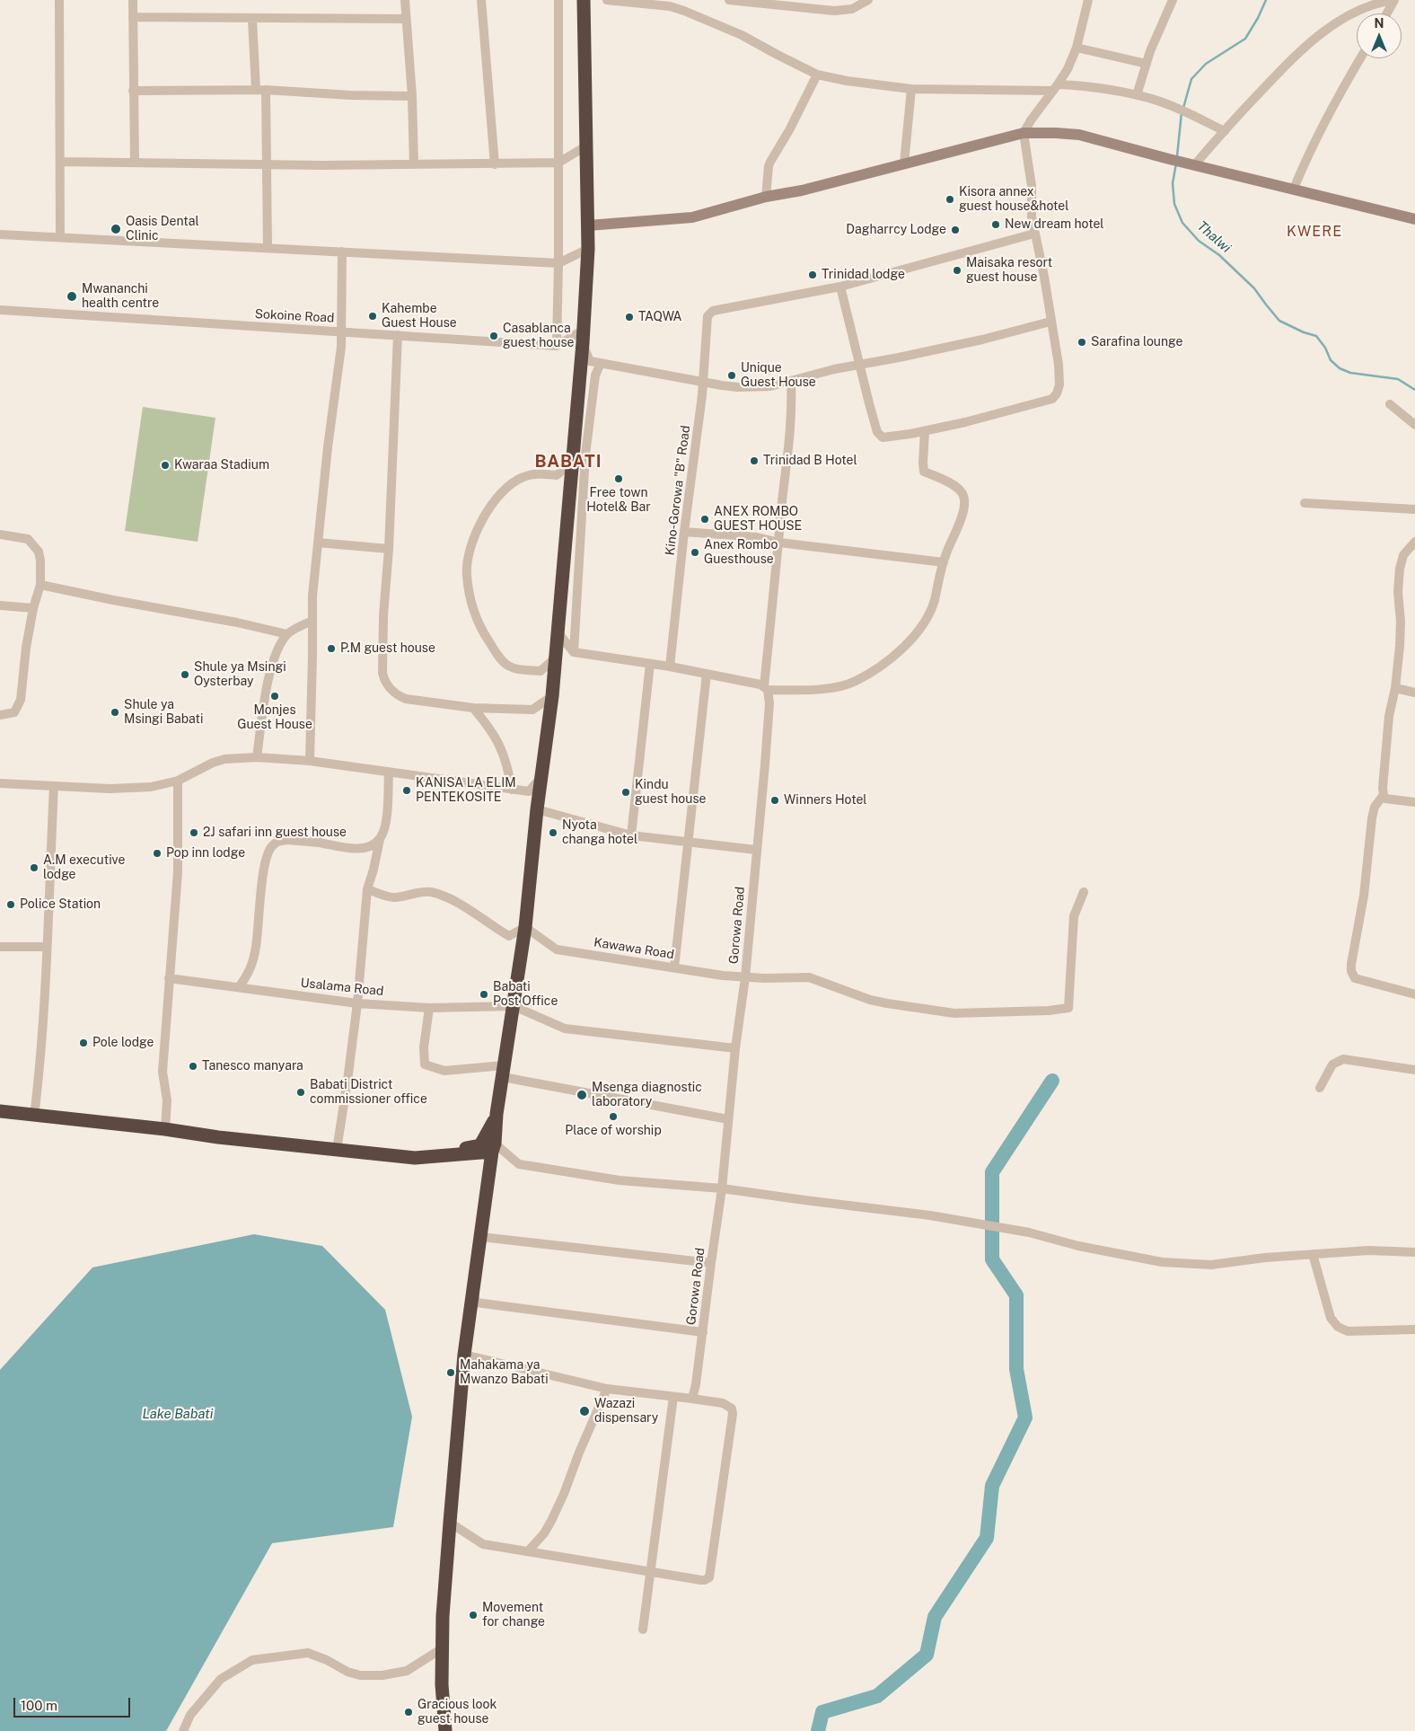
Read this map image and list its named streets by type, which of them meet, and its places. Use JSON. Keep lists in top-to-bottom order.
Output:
{
  "streets": {
    "street": [
      "Sokoine Road",
      "Kino-Gorowa \"B\" Road",
      "Gorowa Road",
      "Kawawa Road",
      "Usalama Road"
    ]
  },
  "crossings": [
    ["Gorowa Road", "Kawawa Road"]
  ],
  "districts": ["KWERE", "BABATI"],
  "water": ["Thalwi", "Lake Babati"],
  "places": [
    "Kisora annex guest house&hotel",
    "New dream hotel",
    "Oasis Dental Clinic",
    "Dagharrcy Lodge",
    "Maisaka resort guest house",
    "Trinidad lodge",
    "Mwananchi health centre",
    "Kahembe Guest House",
    "TAQWA",
    "Casablanca guest house",
    "Sarafina lounge",
    "Unique Guest House",
    "Trinidad B Hotel",
    "Kwaraa Stadium",
    "Free town Hotel& Bar",
    "ANEX ROMBO GUEST HOUSE",
    "Anex Rombo Guesthouse",
    "P.M guest house",
    "Shule ya Msingi Oysterbay",
    "Monjes Guest House",
    "Shule ya Msingi Babati",
    "KANISA LA ELIM PENTEKOSITE",
    "Kindu guest house",
    "Winners Hotel",
    "2J safari inn guest house",
    "Nyota changa hotel",
    "Pop inn lodge",
    "A.M executive lodge",
    "Police Station",
    "Babati Post Office",
    "Pole lodge",
    "Tanesco manyara",
    "Babati District commissioner office",
    "Msenga diagnostic laboratory",
    "Place of worship",
    "Mahakama ya Mwanzo Babati",
    "Wazazi dispensary",
    "Movement for change",
    "Gracious look guest house"
  ],
  "scale_bar": "100 m",
  "north": "top"
}
